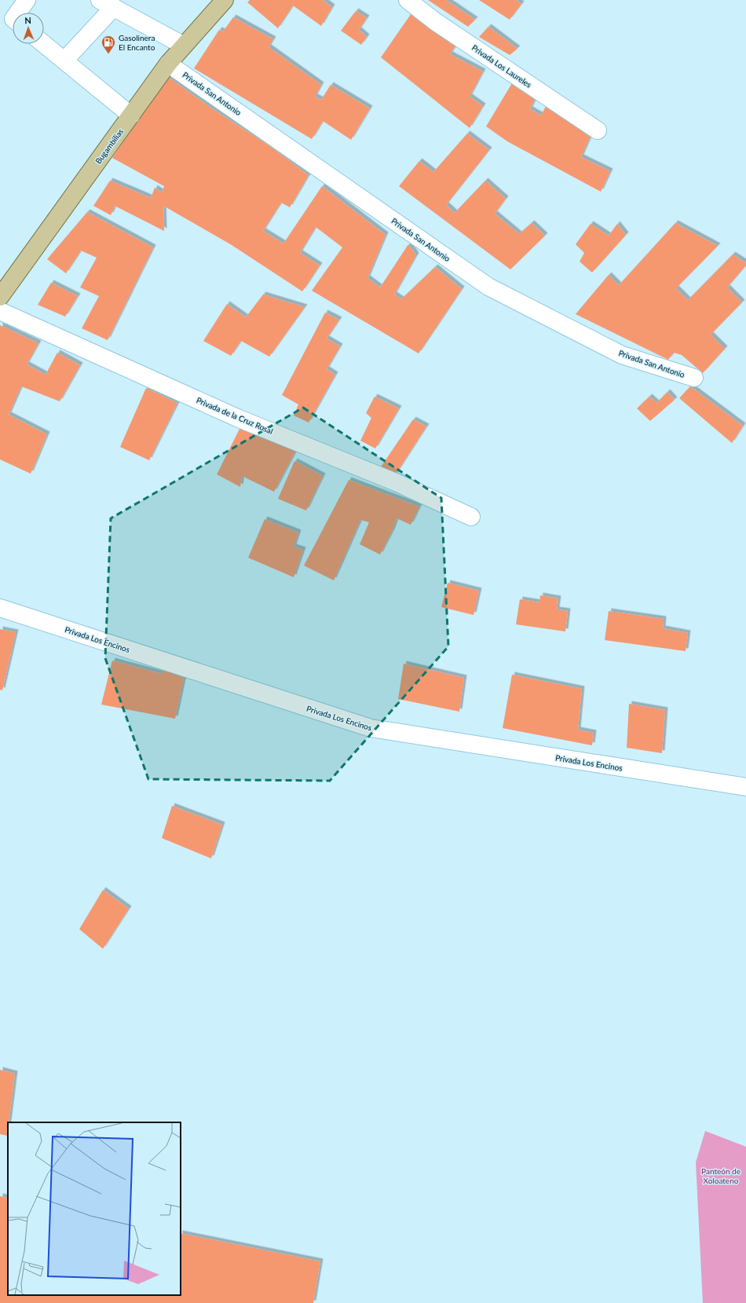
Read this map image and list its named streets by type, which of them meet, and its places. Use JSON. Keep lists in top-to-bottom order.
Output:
{
  "streets": {
    "main road": ["Bugambilias"],
    "street": [
      "Privada Los Laureles",
      "Privada San Antonio",
      "Privada de la Cruz Rosal",
      "Privada Los Encinos"
    ]
  },
  "crossings": [
    ["Privada San Antonio", "Bugambilias"]
  ],
  "parks": ["Panteón de Xoloateno"],
  "places": {
    "fuel station": ["Gasolinera El Encanto"]
  },
  "north": "top"
}
